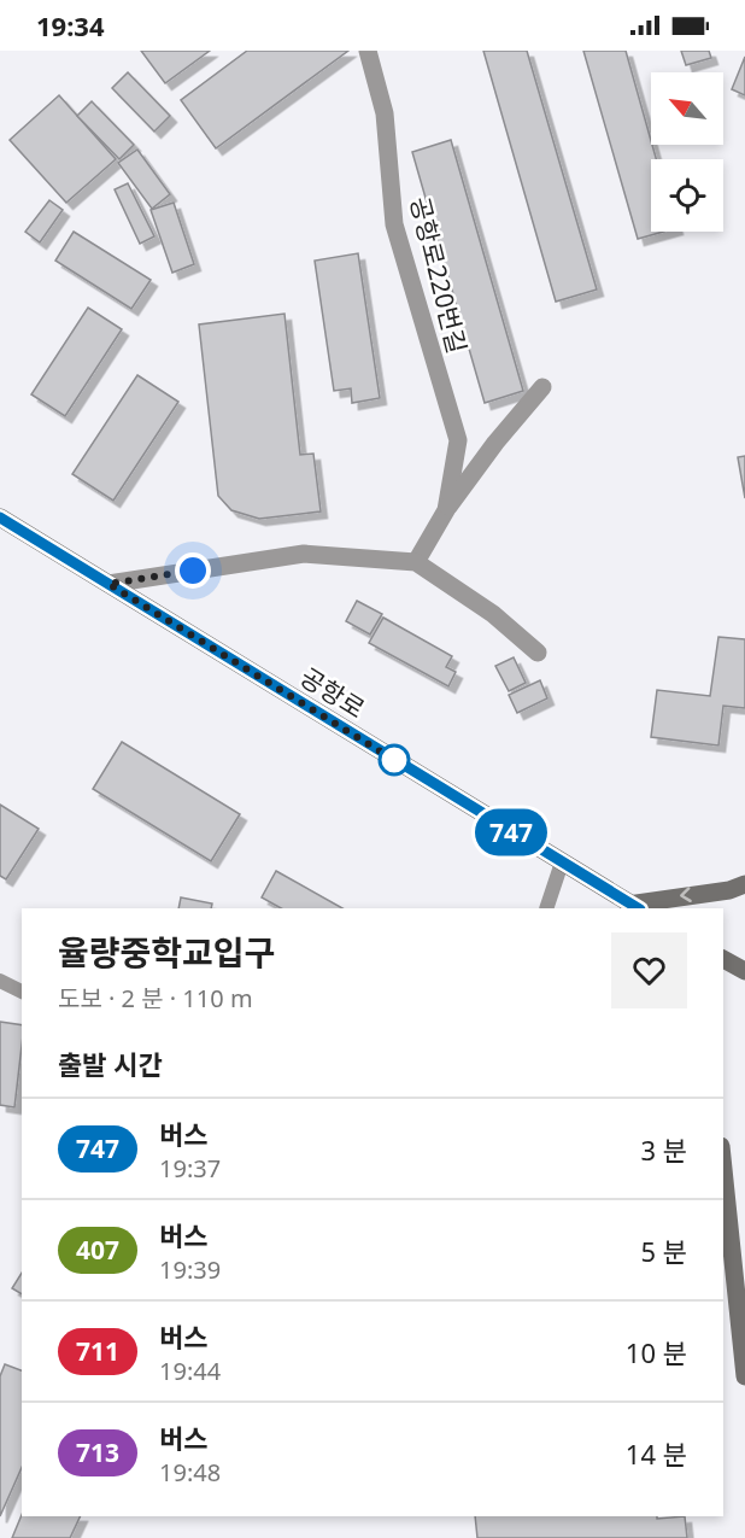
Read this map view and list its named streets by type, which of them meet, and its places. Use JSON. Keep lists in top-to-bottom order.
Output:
{
  "streets": {
    "main road": ["공항로"],
    "street": ["공항로220번길"]
  },
  "lines": ["bus line 747"],
  "north": "top left",
  "page": {
    "status": "19:34",
    "on_map": "747",
    "heading": [
      ["율량중학교입구", "도보 · 2 분 · 110 m"],
      "출발 시간"
    ],
    "list": [
      {
        "mark": "747",
        "name": "버스",
        "note": "19:37",
        "value": "3 분"
      },
      {
        "mark": "407",
        "name": "버스",
        "note": "19:39",
        "value": "5 분"
      },
      {
        "mark": "711",
        "name": "버스",
        "note": "19:44",
        "value": "10 분"
      },
      {
        "mark": "713",
        "name": "버스",
        "note": "19:48",
        "value": "14 분"
      }
    ]
  }
}
